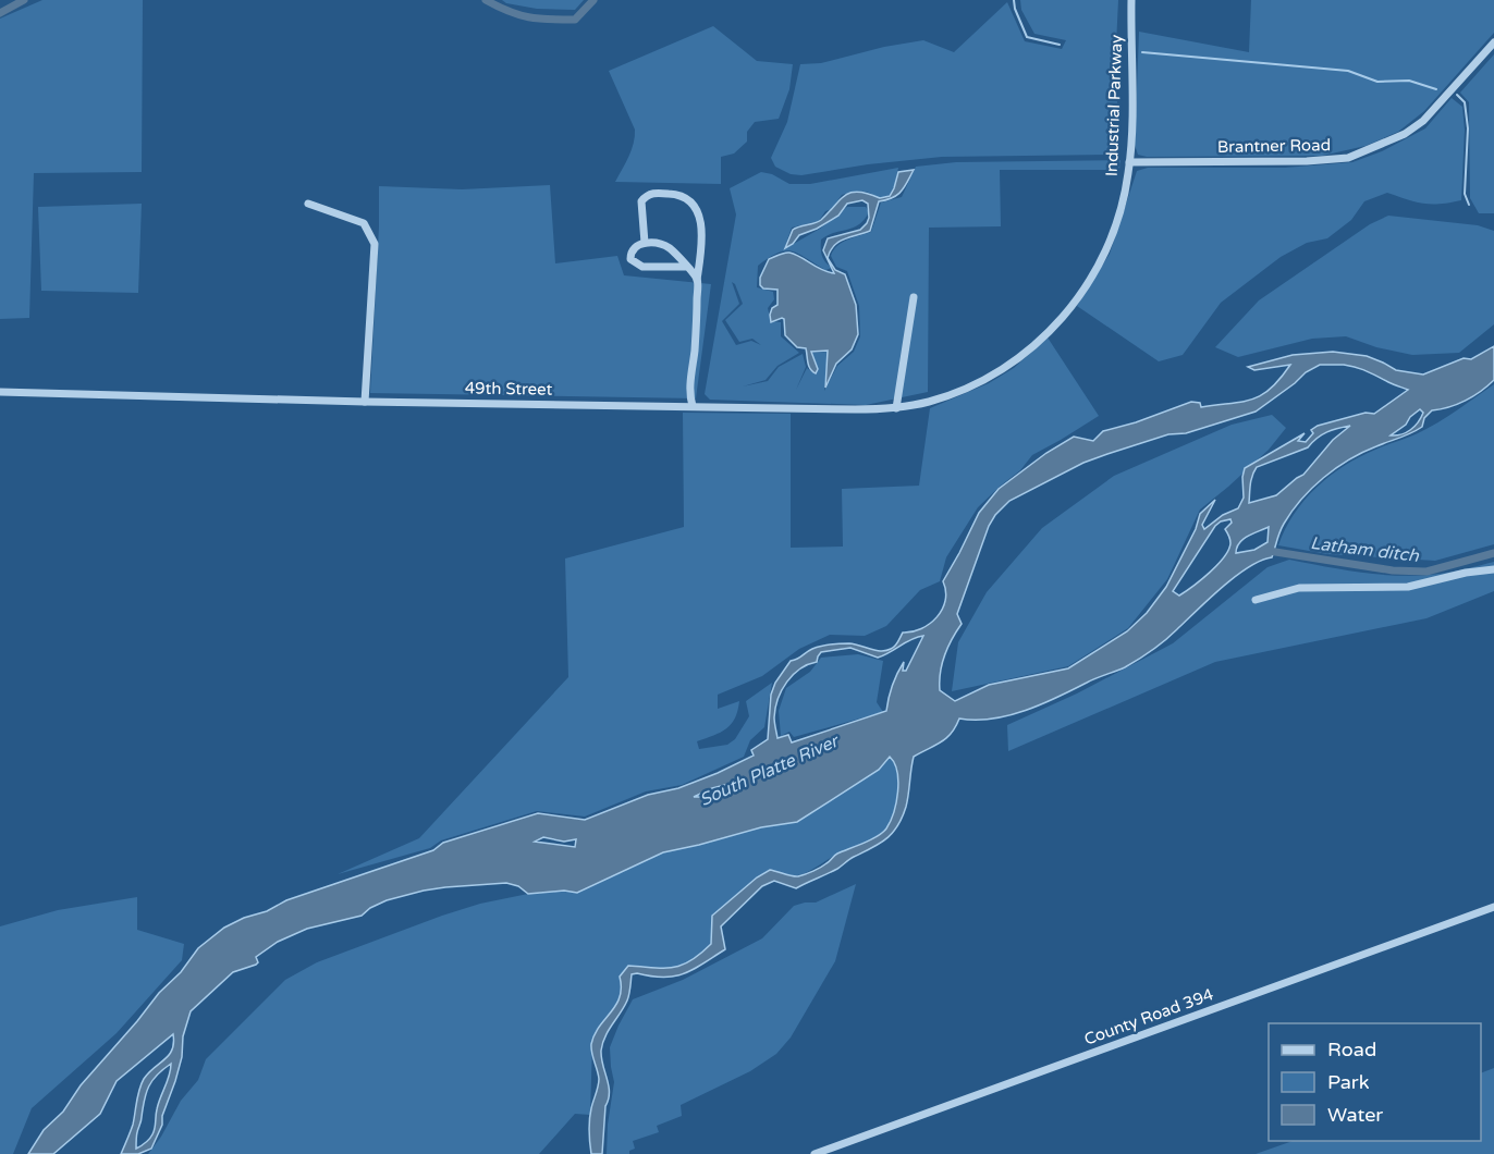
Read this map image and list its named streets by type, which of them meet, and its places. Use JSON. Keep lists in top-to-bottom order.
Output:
{
  "streets": {
    "street": [
      "Industrial Parkway",
      "Brantner Road",
      "49th Street",
      "County Road 394"
    ]
  },
  "crossings": [
    ["Industrial Parkway", "Brantner Road"],
    ["Industrial Parkway", "49th Street"]
  ],
  "water": ["Latham ditch", "South Platte River"],
  "legend": ["Road", "Park", "Water"]
}
